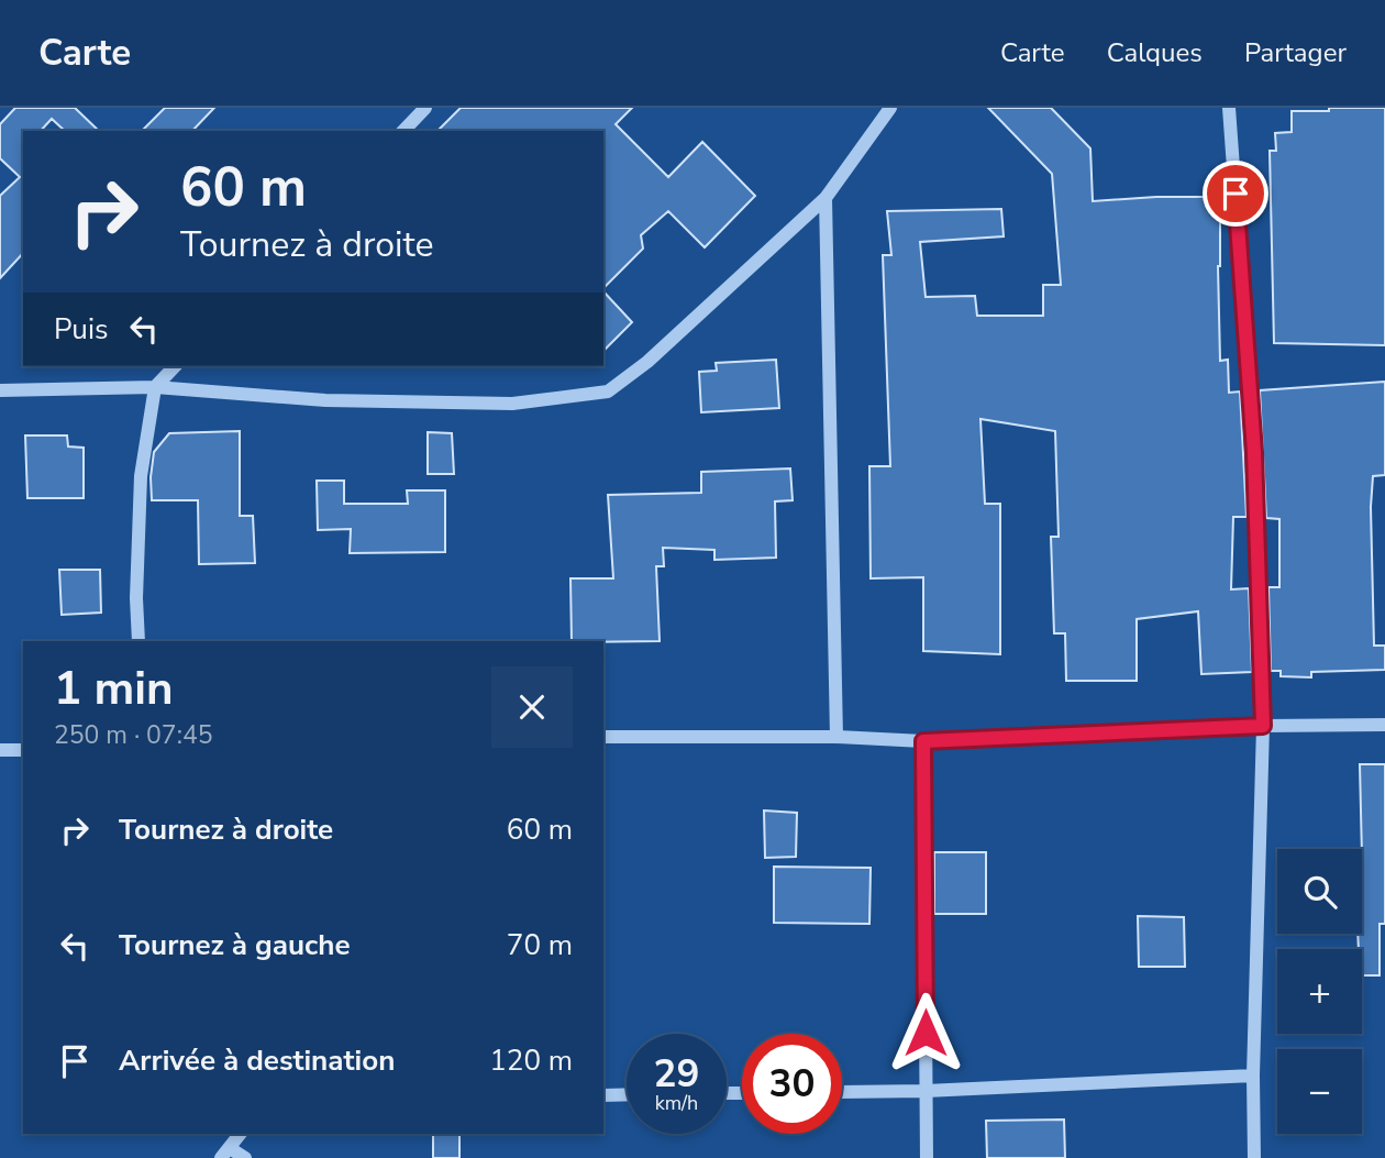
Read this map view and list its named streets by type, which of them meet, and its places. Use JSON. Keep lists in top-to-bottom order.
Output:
{
  "page": {
    "header": "Carte",
    "nav": ["Carte", "Calques", "Partager"],
    "turn": ["60 m", "Tournez à droite"],
    "then": "Puis",
    "heading": ["1 min", "250 m · 07:45"],
    "list": [
      {
        "name": "Tournez à droite",
        "value": "60 m"
      },
      {
        "name": "Tournez à gauche",
        "value": "70 m"
      },
      {
        "name": "Arrivée à destination",
        "value": "120 m"
      }
    ],
    "map_buttons": ["+", "−"],
    "speed": "29 km/h",
    "limit": "30"
  }
}
